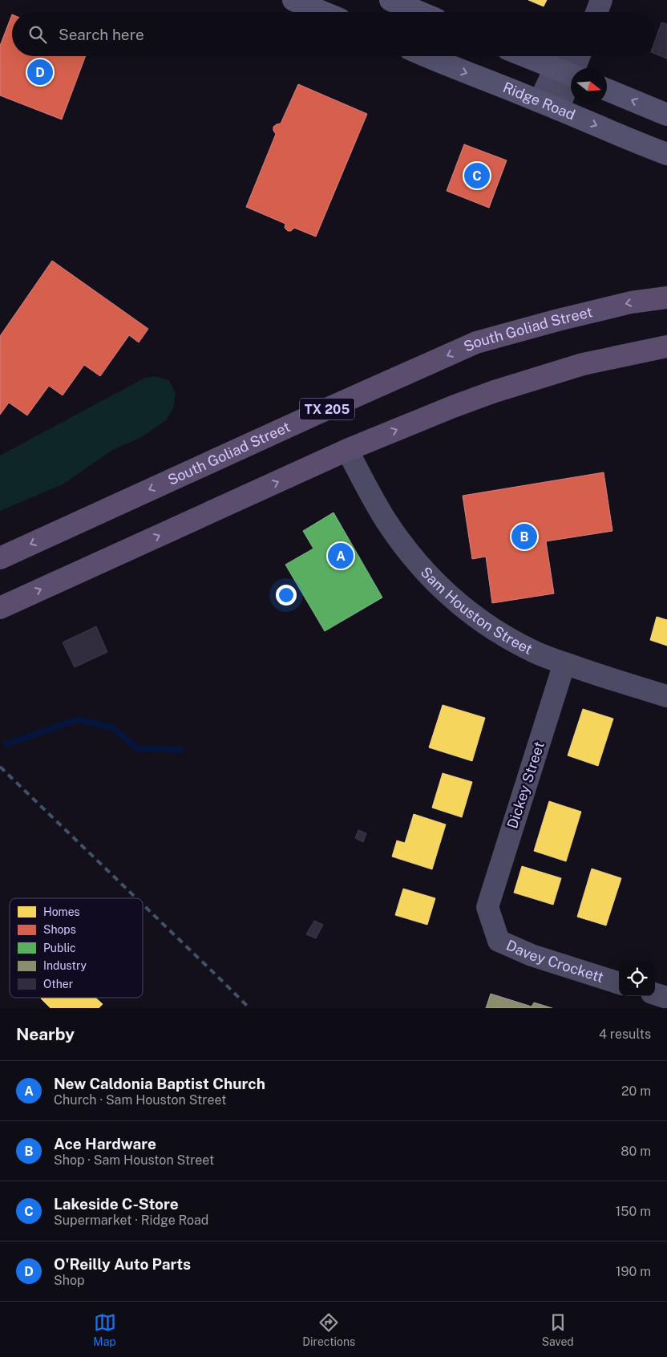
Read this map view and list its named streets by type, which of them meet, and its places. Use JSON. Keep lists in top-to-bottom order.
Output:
{
  "streets": {
    "main road": ["Ridge Road", "South Goliad Street", "TX 205"],
    "street": ["Sam Houston Street", "Dickey Street", "Davey Crockett"]
  },
  "crossings": [
    ["Sam Houston Street", "Dickey Street"],
    ["Dickey Street", "Davey Crockett"]
  ],
  "legend": [
    "Homes",
    "Shops",
    "Public",
    "Industry",
    "Other"
  ],
  "north": "right",
  "page": {
    "search": "Search here",
    "pins": [
      "D",
      "C",
      "B",
      "A"
    ],
    "heading": ["Nearby", "4 results"],
    "list": [
      {
        "mark": "A",
        "name": "New Caldonia Baptist Church",
        "note": "Church · Sam Houston Street",
        "value": "20 m"
      },
      {
        "mark": "B",
        "name": "Ace Hardware",
        "note": "Shop · Sam Houston Street",
        "value": "80 m"
      },
      {
        "mark": "C",
        "name": "Lakeside C-Store",
        "note": "Supermarket · Ridge Road",
        "value": "150 m"
      },
      {
        "mark": "D",
        "name": "O'Reilly Auto Parts",
        "note": "Shop",
        "value": "190 m"
      }
    ],
    "nav": ["Map", "Directions", "Saved"]
  }
}
